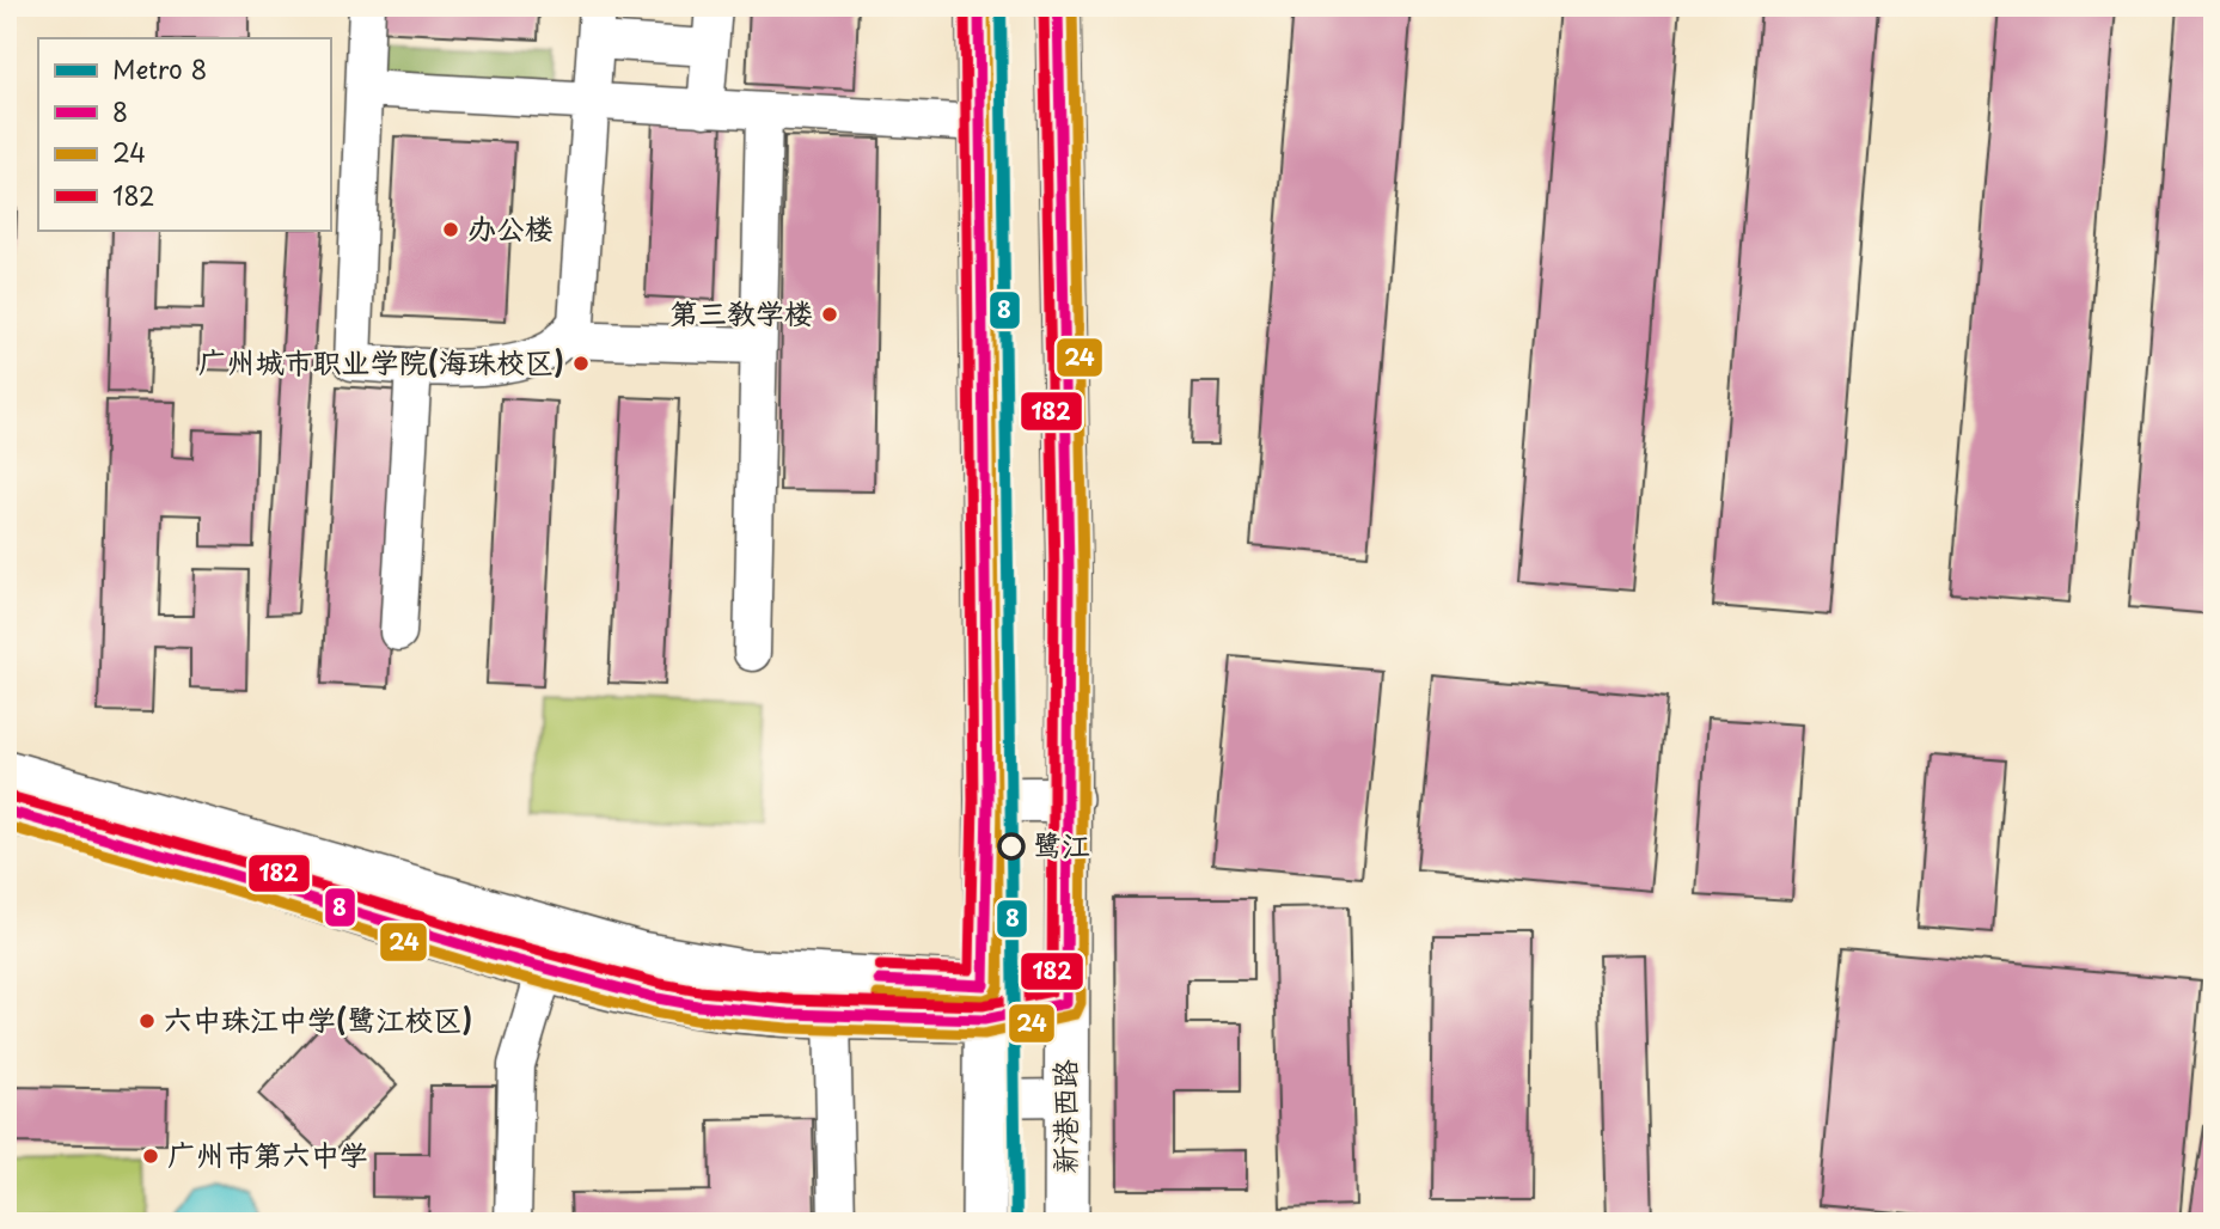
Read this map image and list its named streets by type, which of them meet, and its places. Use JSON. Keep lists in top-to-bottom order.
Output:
{
  "streets": {
    "main road": ["新港西路"]
  },
  "places": [
    "办公楼",
    "第三教学楼",
    "广州城市职业学院(海珠校区)",
    "鹭江",
    "六中珠江中学(鹭江校区)",
    "广州市第六中学"
  ],
  "lines": [
    "metro line 8",
    "transit line 8",
    "transit line 24",
    "transit line 182"
  ],
  "legend": [
    "Metro 8",
    "8",
    "24",
    "182"
  ]
}
